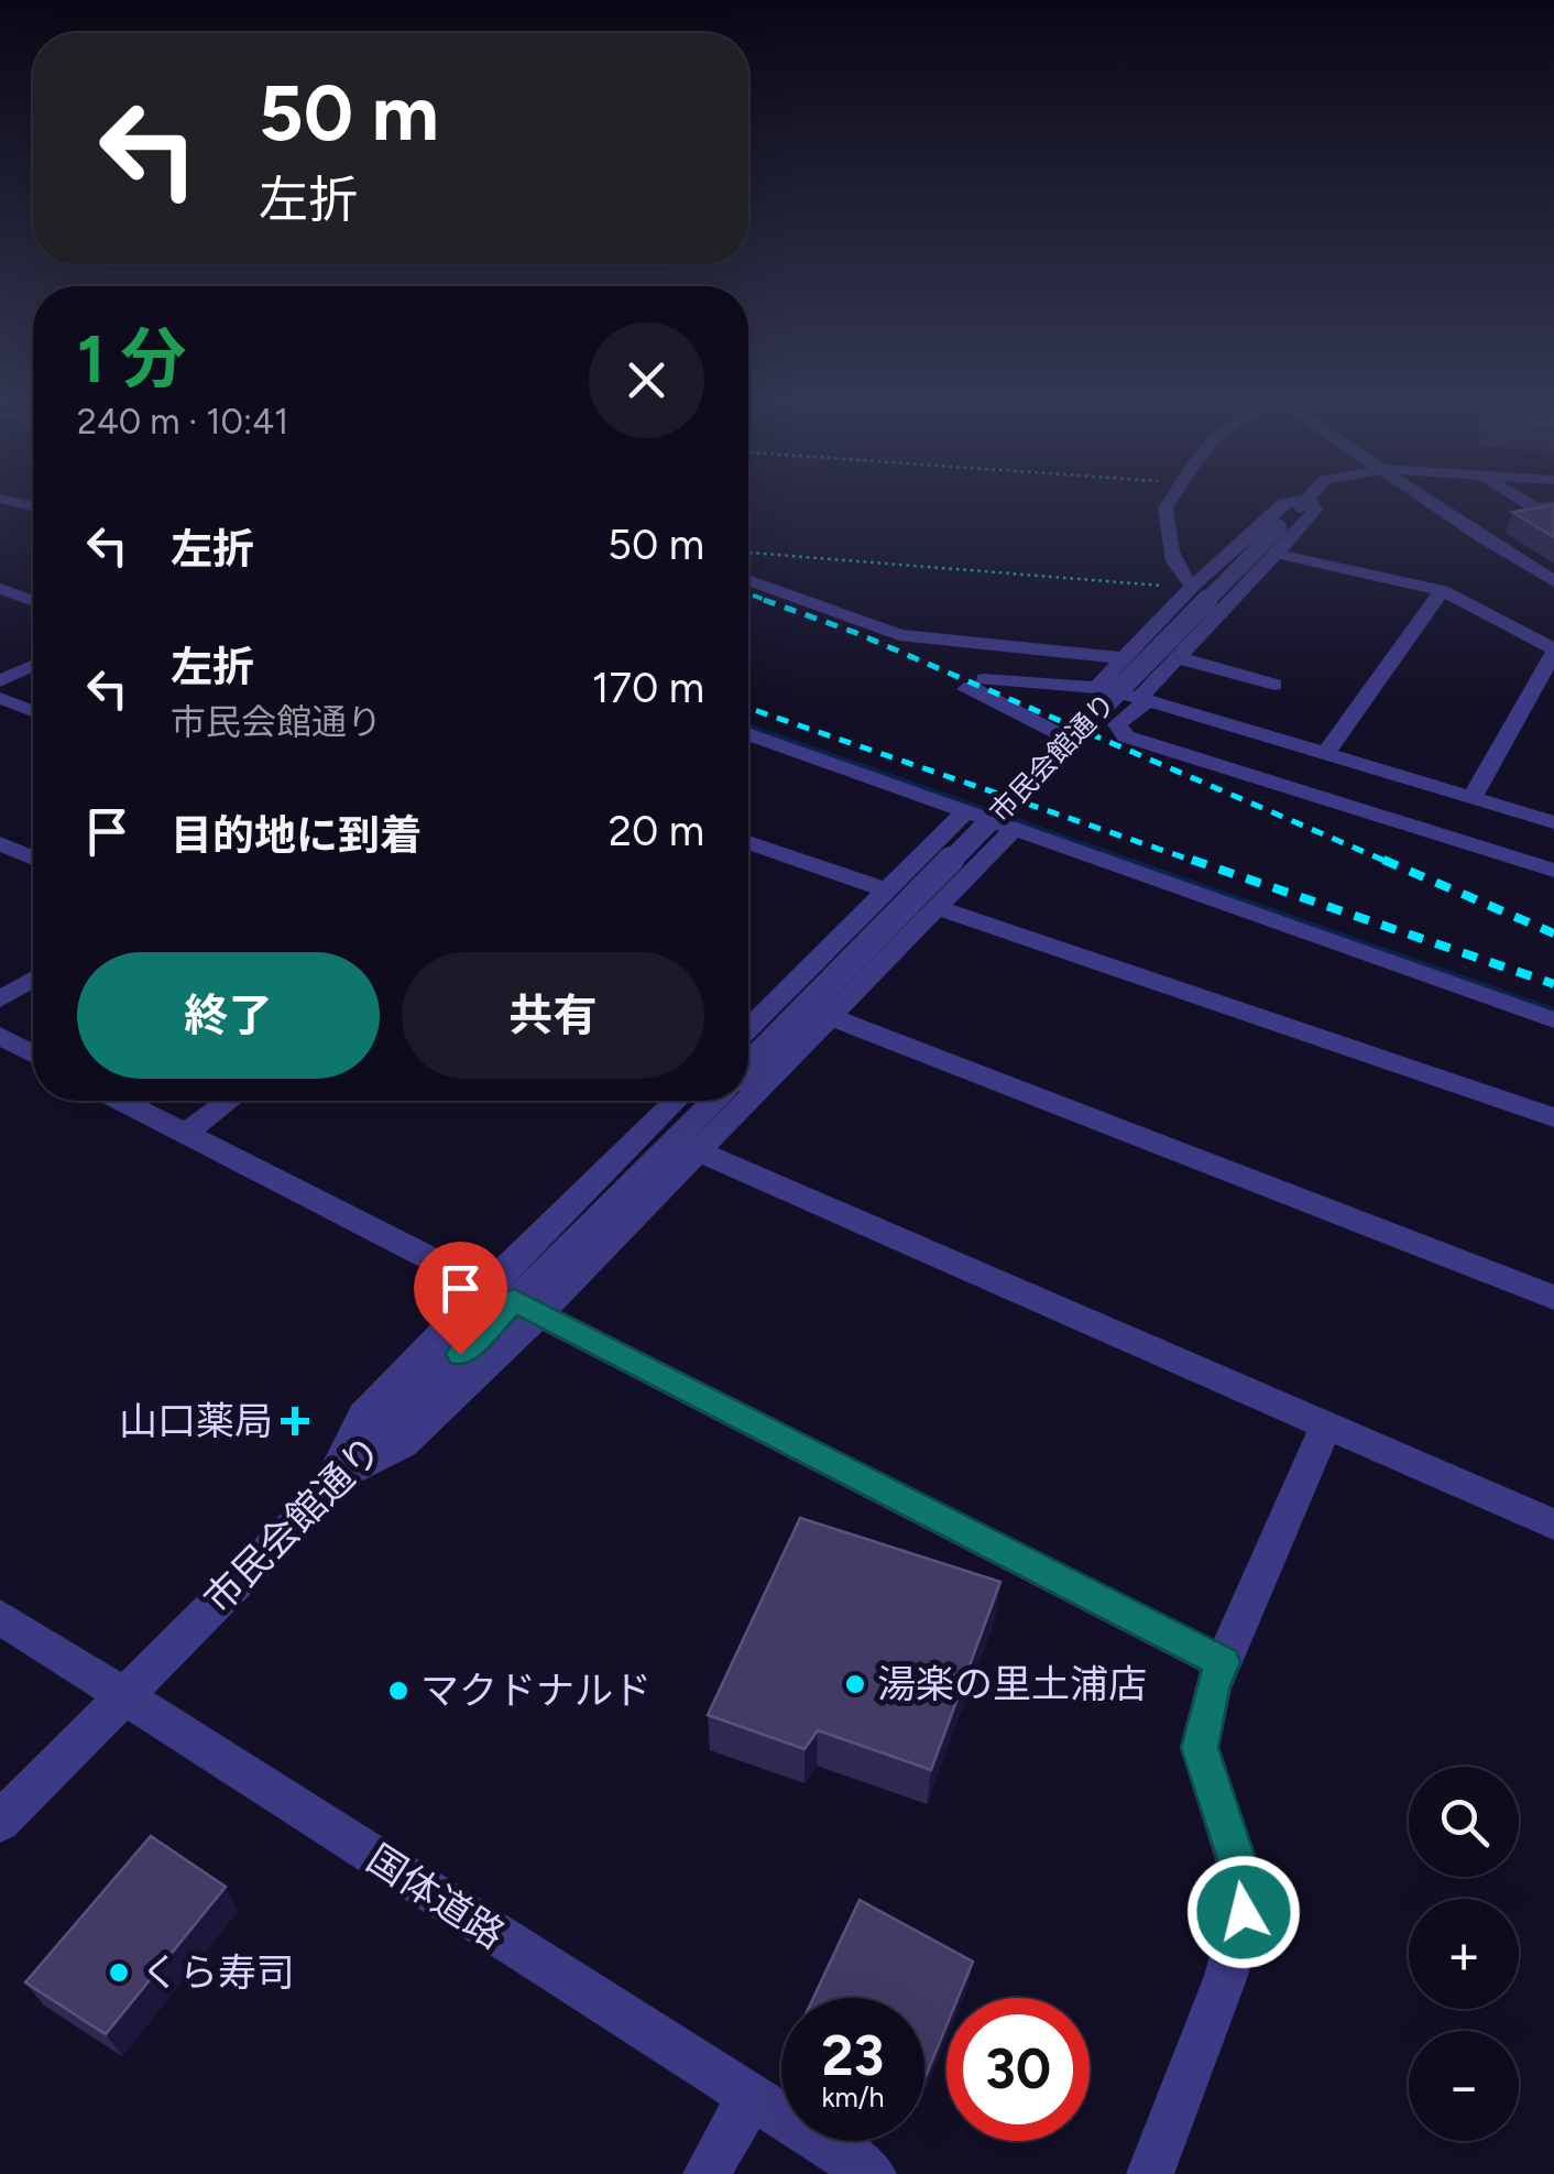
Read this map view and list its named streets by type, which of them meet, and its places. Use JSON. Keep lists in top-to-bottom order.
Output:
{
  "streets": {
    "street": ["市民会館通り", "国体道路"]
  },
  "crossings": [
    ["市民会館通り", "国体道路"]
  ],
  "places": {
    "health": ["山口薬局"],
    "other": ["湯楽の里土浦店", "マクドナルド", "くら寿司"]
  },
  "page": {
    "turn": ["50 m", "左折"],
    "heading": ["1 分", "240 m · 10:41"],
    "list": [
      {
        "name": "左折",
        "value": "50 m"
      },
      {
        "name": "左折",
        "note": "市民会館通り",
        "value": "170 m"
      },
      {
        "name": "目的地に到着",
        "value": "20 m"
      }
    ],
    "buttons": ["終了", "共有"],
    "map_buttons": ["+", "−"],
    "speed": "23 km/h",
    "limit": "30"
  }
}
